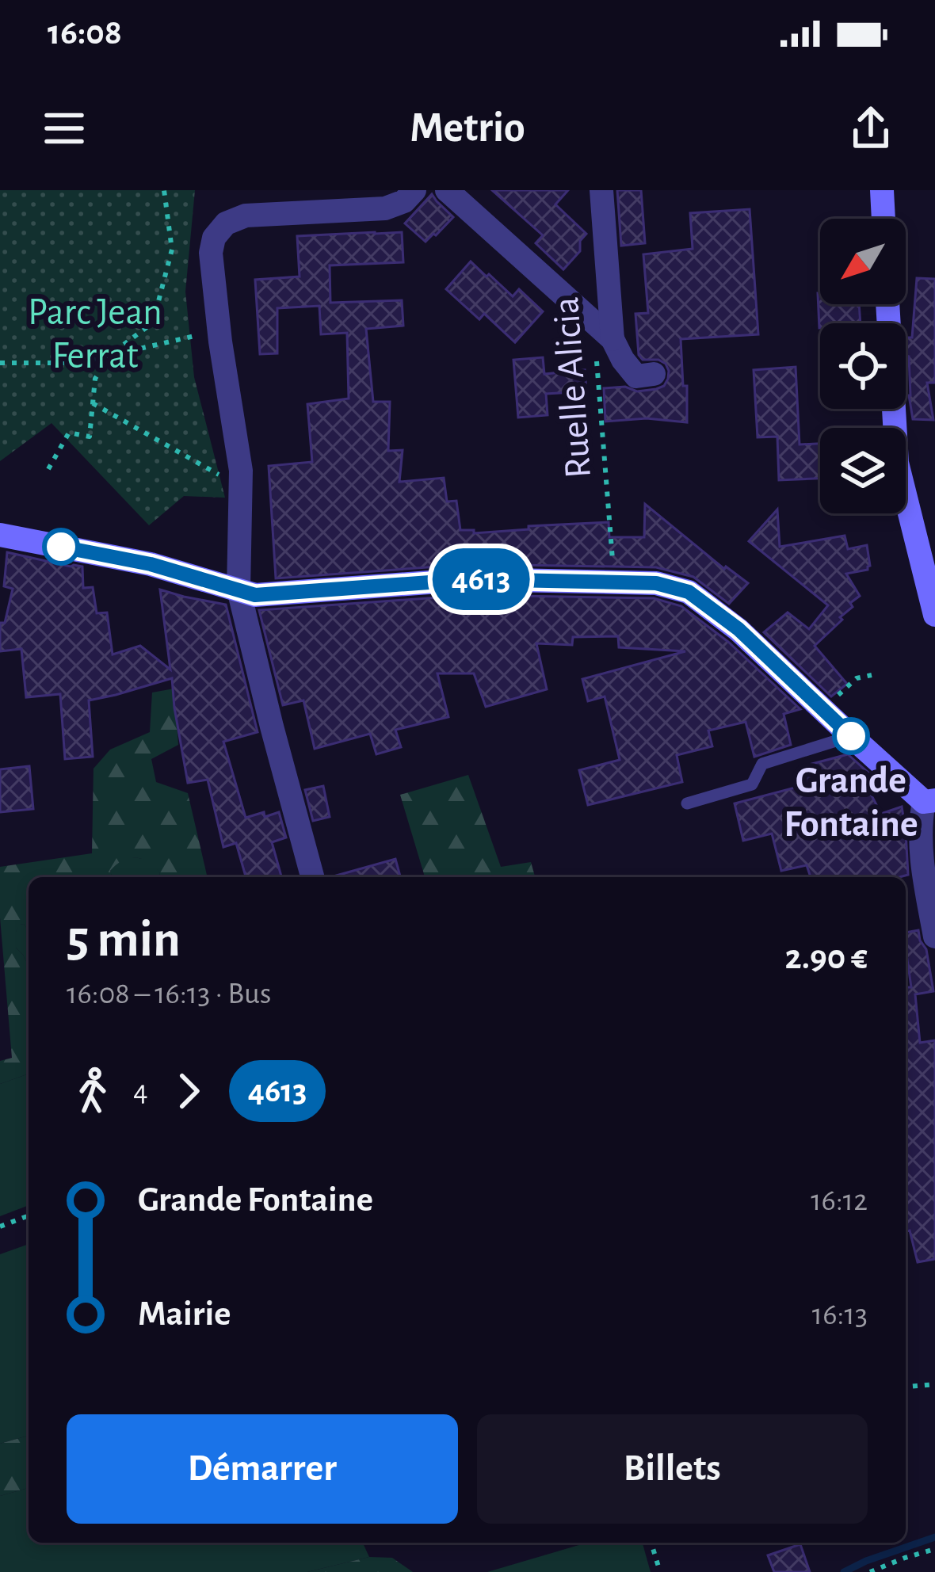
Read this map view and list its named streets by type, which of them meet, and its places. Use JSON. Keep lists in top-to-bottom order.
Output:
{
  "streets": {
    "path": ["Ruelle Alicia"]
  },
  "parks": ["Parc Jean Ferrat"],
  "places": ["Grande Fontaine"],
  "lines": ["bus line 4613"],
  "north": "bottom left",
  "page": {
    "status": "16:08",
    "header": "Metrio",
    "on_map": "4613",
    "heading": ["5 min", "16:08 – 16:13 · Bus", "2.90 €"],
    "legs": ["4", "4613"],
    "list": [
      {
        "name": "Grande Fontaine",
        "value": "16:12"
      },
      {
        "name": "Mairie",
        "value": "16:13"
      }
    ],
    "buttons": ["Démarrer", "Billets"]
  }
}
